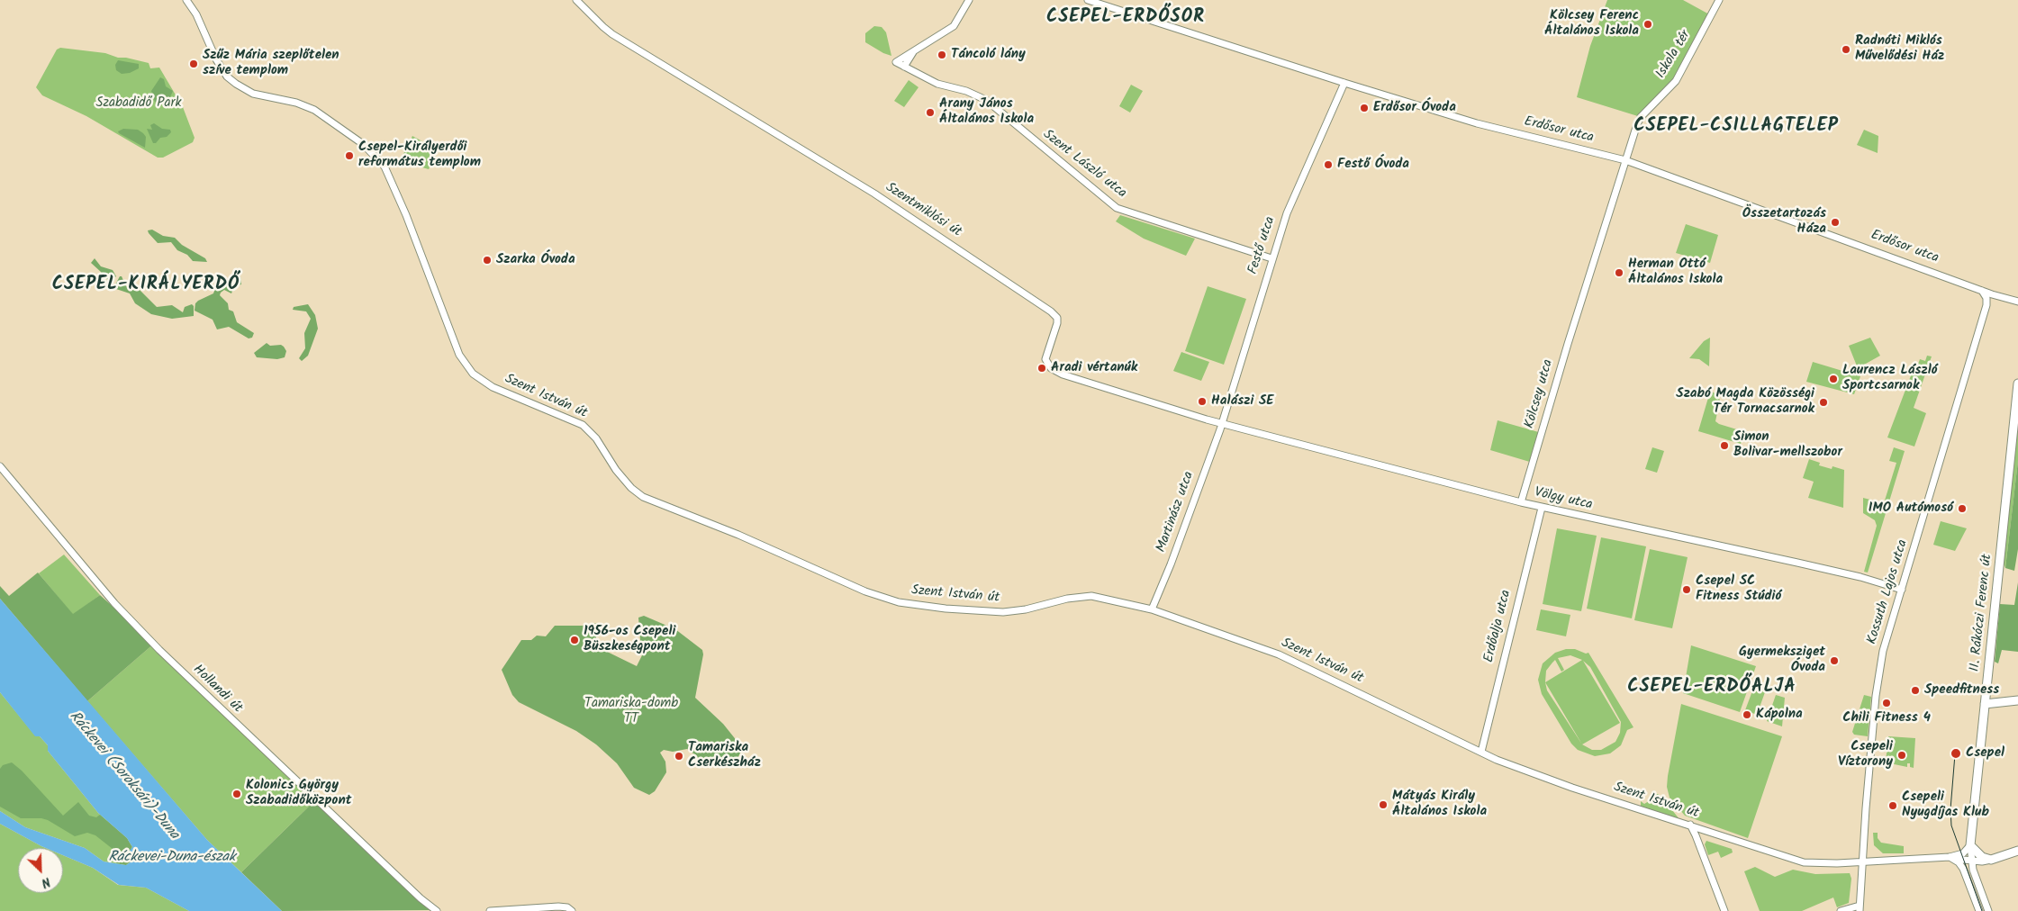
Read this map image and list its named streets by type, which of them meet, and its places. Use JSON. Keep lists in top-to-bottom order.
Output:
{
  "streets": {
    "main road": ["II. Rákóczi Ferenc út"],
    "street": [
      "Iskola tér",
      "Erdősor utca",
      "Szent László utca",
      "Szentmiklósi út",
      "Festő utca",
      "Kölcsey utca",
      "Szent István út",
      "Völgy utca",
      "Martinász utca",
      "Kossuth Lajos utca",
      "Erdőalja utca",
      "Hollandi út"
    ]
  },
  "crossings": [
    ["Iskola tér", "Erdősor utca"],
    ["Iskola tér", "Kölcsey utca"],
    ["Erdősor utca", "Festő utca"],
    ["Erdősor utca", "Kölcsey utca"],
    ["Erdősor utca", "Kossuth Lajos utca"],
    ["Szent László utca", "Festő utca"],
    ["Szentmiklósi út", "Festő utca"],
    ["Szentmiklósi út", "Völgy utca"],
    ["Szentmiklósi út", "Martinász utca"],
    ["Festő utca", "Völgy utca"],
    ["Festő utca", "Martinász utca"],
    ["Kölcsey utca", "Völgy utca"],
    ["Szent István út", "Martinász utca"],
    ["Szent István út", "Kossuth Lajos utca"],
    ["Szent István út", "II. Rákóczi Ferenc út"],
    ["Szent István út", "Erdőalja utca"],
    ["Völgy utca", "Martinász utca"],
    ["Völgy utca", "Kossuth Lajos utca"],
    ["Völgy utca", "Erdőalja utca"]
  ],
  "districts": [
    "CSEPEL-ERDŐSOR",
    "CSEPEL-CSILLAGTELEP",
    "CSEPEL-KIRÁLYERDŐ",
    "CSEPEL-ERDŐALJA"
  ],
  "water": ["Ráckevei (Soroksári)-Duna", "Ráckevei-Duna-észak"],
  "parks": ["Szabadidő Park", "Tamariska-domb TT"],
  "places": [
    "Kölcsey Ferenc Általános Iskola",
    "Radnóti Miklós Művelődési Ház",
    "Táncoló lány",
    "Szűz Mária szeplőtelen szíve templom",
    "Erdősor Óvoda",
    "Arany János Általános Iskola",
    "Csepel-Királyerdői református templom",
    "Festő Óvoda",
    "Összetartozás Háza",
    "Szarka Óvoda",
    "Herman Ottó Általános Iskola",
    "Aradi vértanúk",
    "Laurencz László Sportcsarnok",
    "Halászi SE",
    "Szabó Magda Közösségi Tér Tornacsarnok",
    "Simon Bolivar-mellszobor",
    "IMO Autómosó",
    "Csepel SC Fitness Stúdió",
    "1956-os Csepeli Büszkeségpont",
    "Gyermeksziget Óvoda",
    "Speedfitness",
    "Chili Fitness 4",
    "Kápolna",
    "Csepel",
    "Csepeli Víztorony",
    "Tamariska Cserkészház",
    "Kolonics György Szabadidőközpont",
    "Mátyás Király Általános Iskola",
    "Csepeli Nyugdíjas Klub"
  ],
  "north": "bottom right"
}
